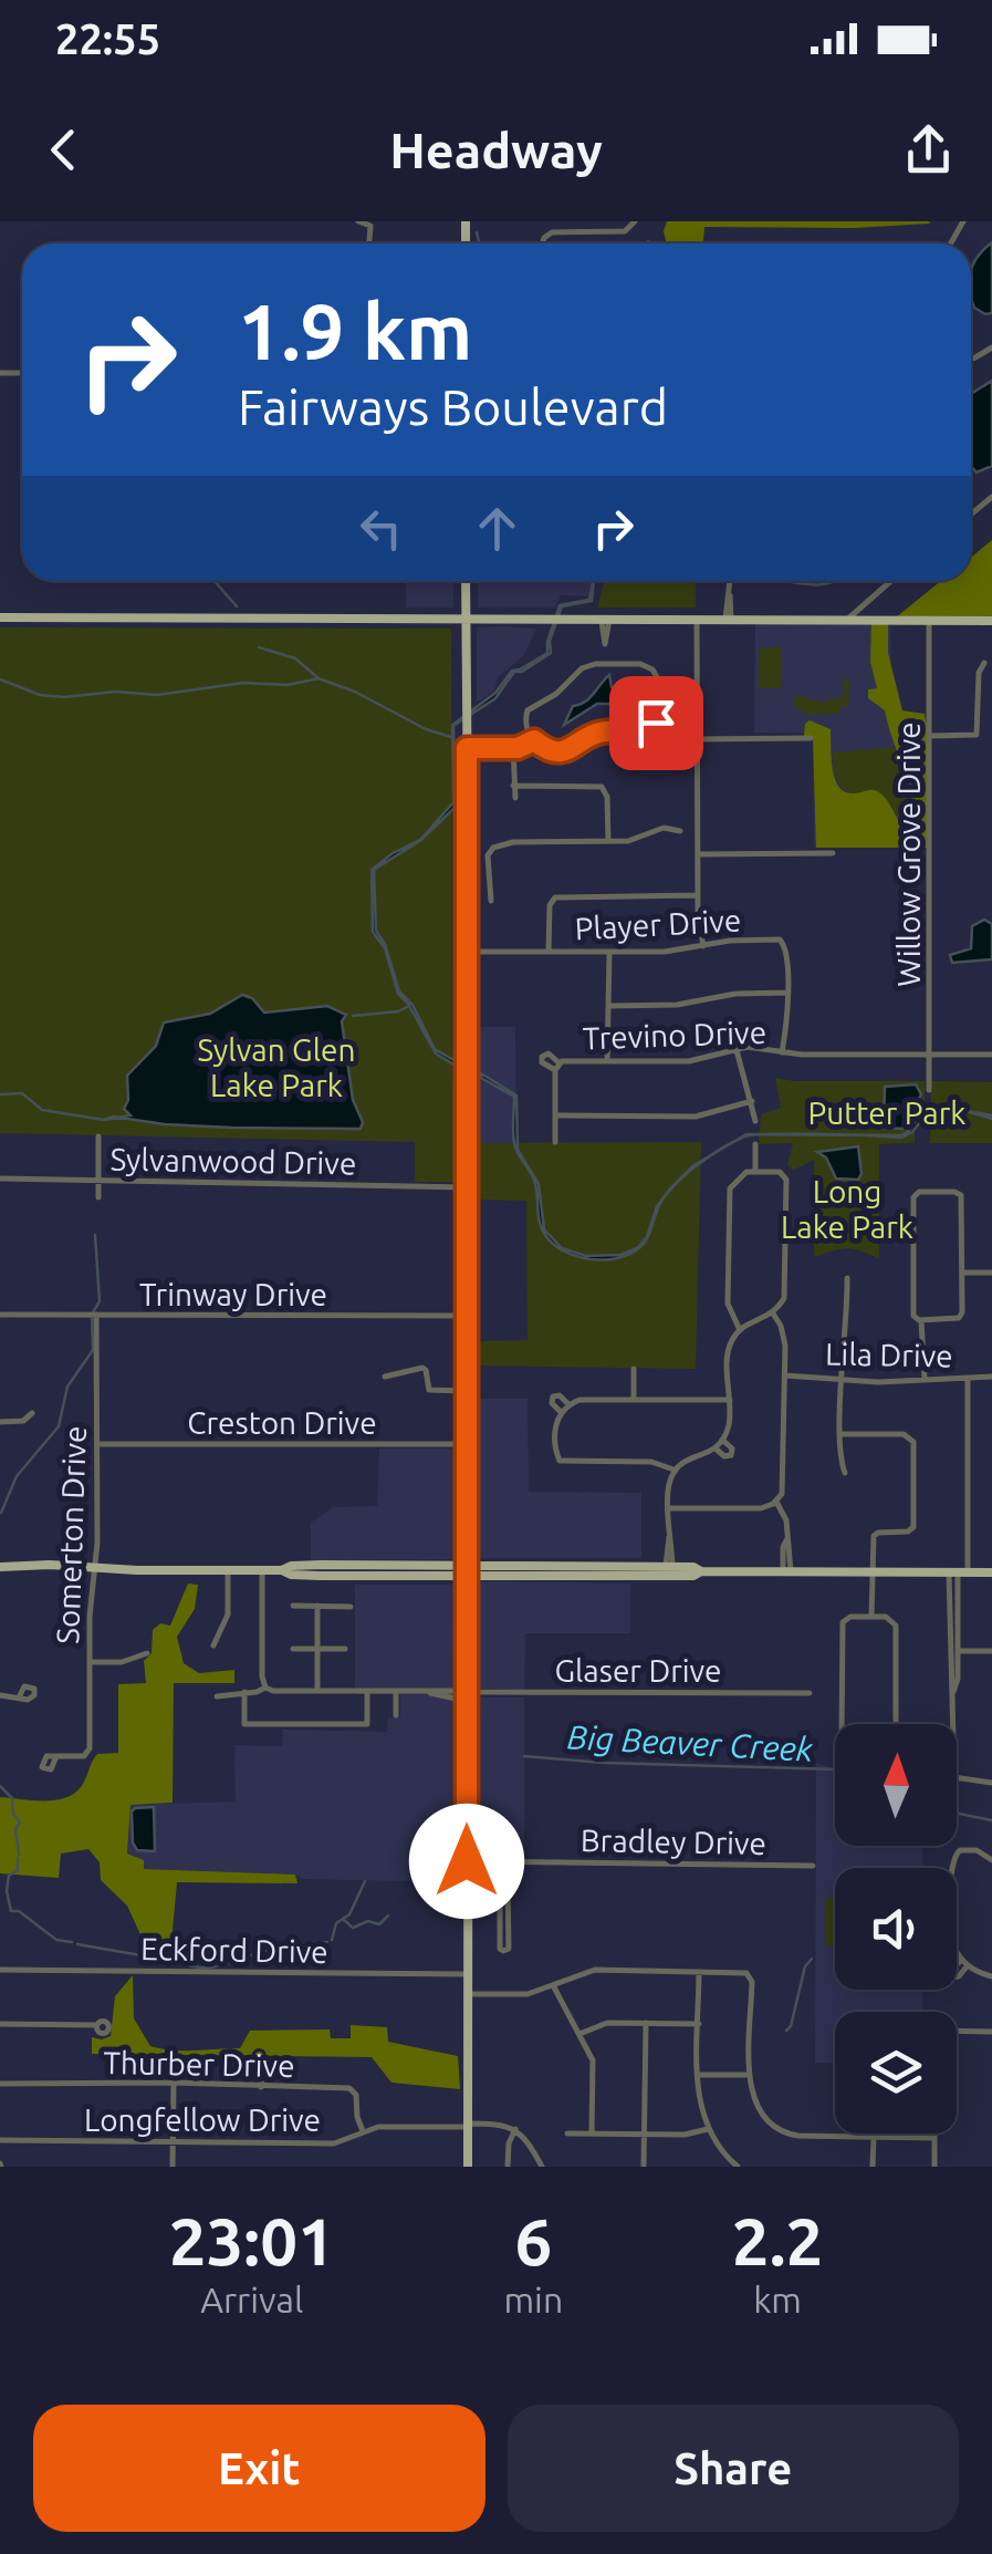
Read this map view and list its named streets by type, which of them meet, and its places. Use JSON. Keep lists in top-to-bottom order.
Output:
{
  "streets": {
    "street": [
      "Willow Grove Drive",
      "Player Drive",
      "Trevino Drive",
      "Sylvanwood Drive",
      "Trinway Drive",
      "Lila Drive",
      "Creston Drive",
      "Somerton Drive",
      "Glaser Drive",
      "Bradley Drive",
      "Eckford Drive",
      "Thurber Drive",
      "Longfellow Drive"
    ]
  },
  "crossings": [
    ["Willow Grove Drive", "Trevino Drive"],
    ["Trinway Drive", "Somerton Drive"],
    ["Creston Drive", "Somerton Drive"],
    ["Thurber Drive", "Longfellow Drive"]
  ],
  "water": ["Big Beaver Creek"],
  "parks": ["Sylvan Glen Lake Park", "Putter Park", "Long Lake Park"],
  "north": "top",
  "page": {
    "status": "22:55",
    "header": "Headway",
    "turn": ["1.9 km", "Fairways Boulevard"],
    "eta": [
      "23:01",
      "Arrival",
      "6",
      "min",
      "2.2",
      "km"
    ],
    "buttons": ["Exit", "Share"]
  }
}
